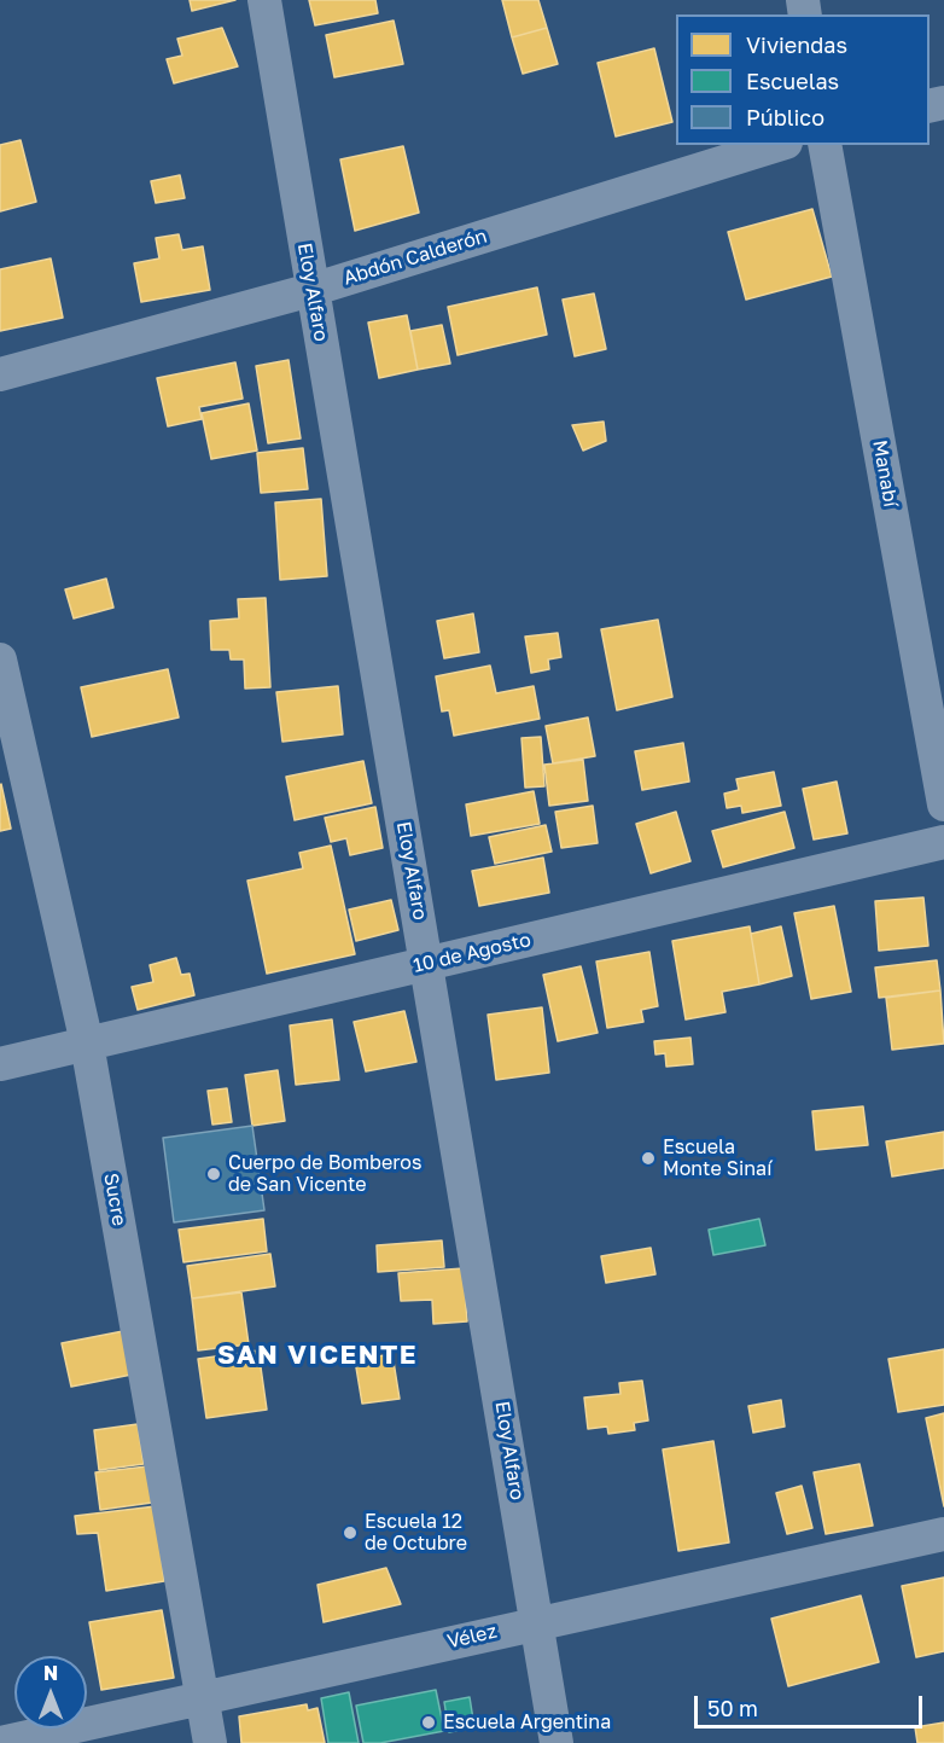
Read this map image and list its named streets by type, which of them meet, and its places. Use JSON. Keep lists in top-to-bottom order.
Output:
{
  "streets": {
    "street": [
      "Abdón Calderón",
      "Eloy Alfaro",
      "Manabí",
      "10 de Agosto",
      "Sucre",
      "Vélez"
    ]
  },
  "crossings": [
    ["Abdón Calderón", "Eloy Alfaro"],
    ["Eloy Alfaro", "10 de Agosto"],
    ["Eloy Alfaro", "Vélez"],
    ["10 de Agosto", "Sucre"],
    ["Sucre", "Vélez"]
  ],
  "districts": ["SAN VICENTE"],
  "places": [
    "Escuela Monte Sinaí",
    "Cuerpo de Bomberos de San Vicente",
    "Escuela 12 de Octubre",
    "Escuela Argentina"
  ],
  "legend": ["Viviendas", "Escuelas", "Público"],
  "scale_bar": "50 m",
  "north": "top"
}
